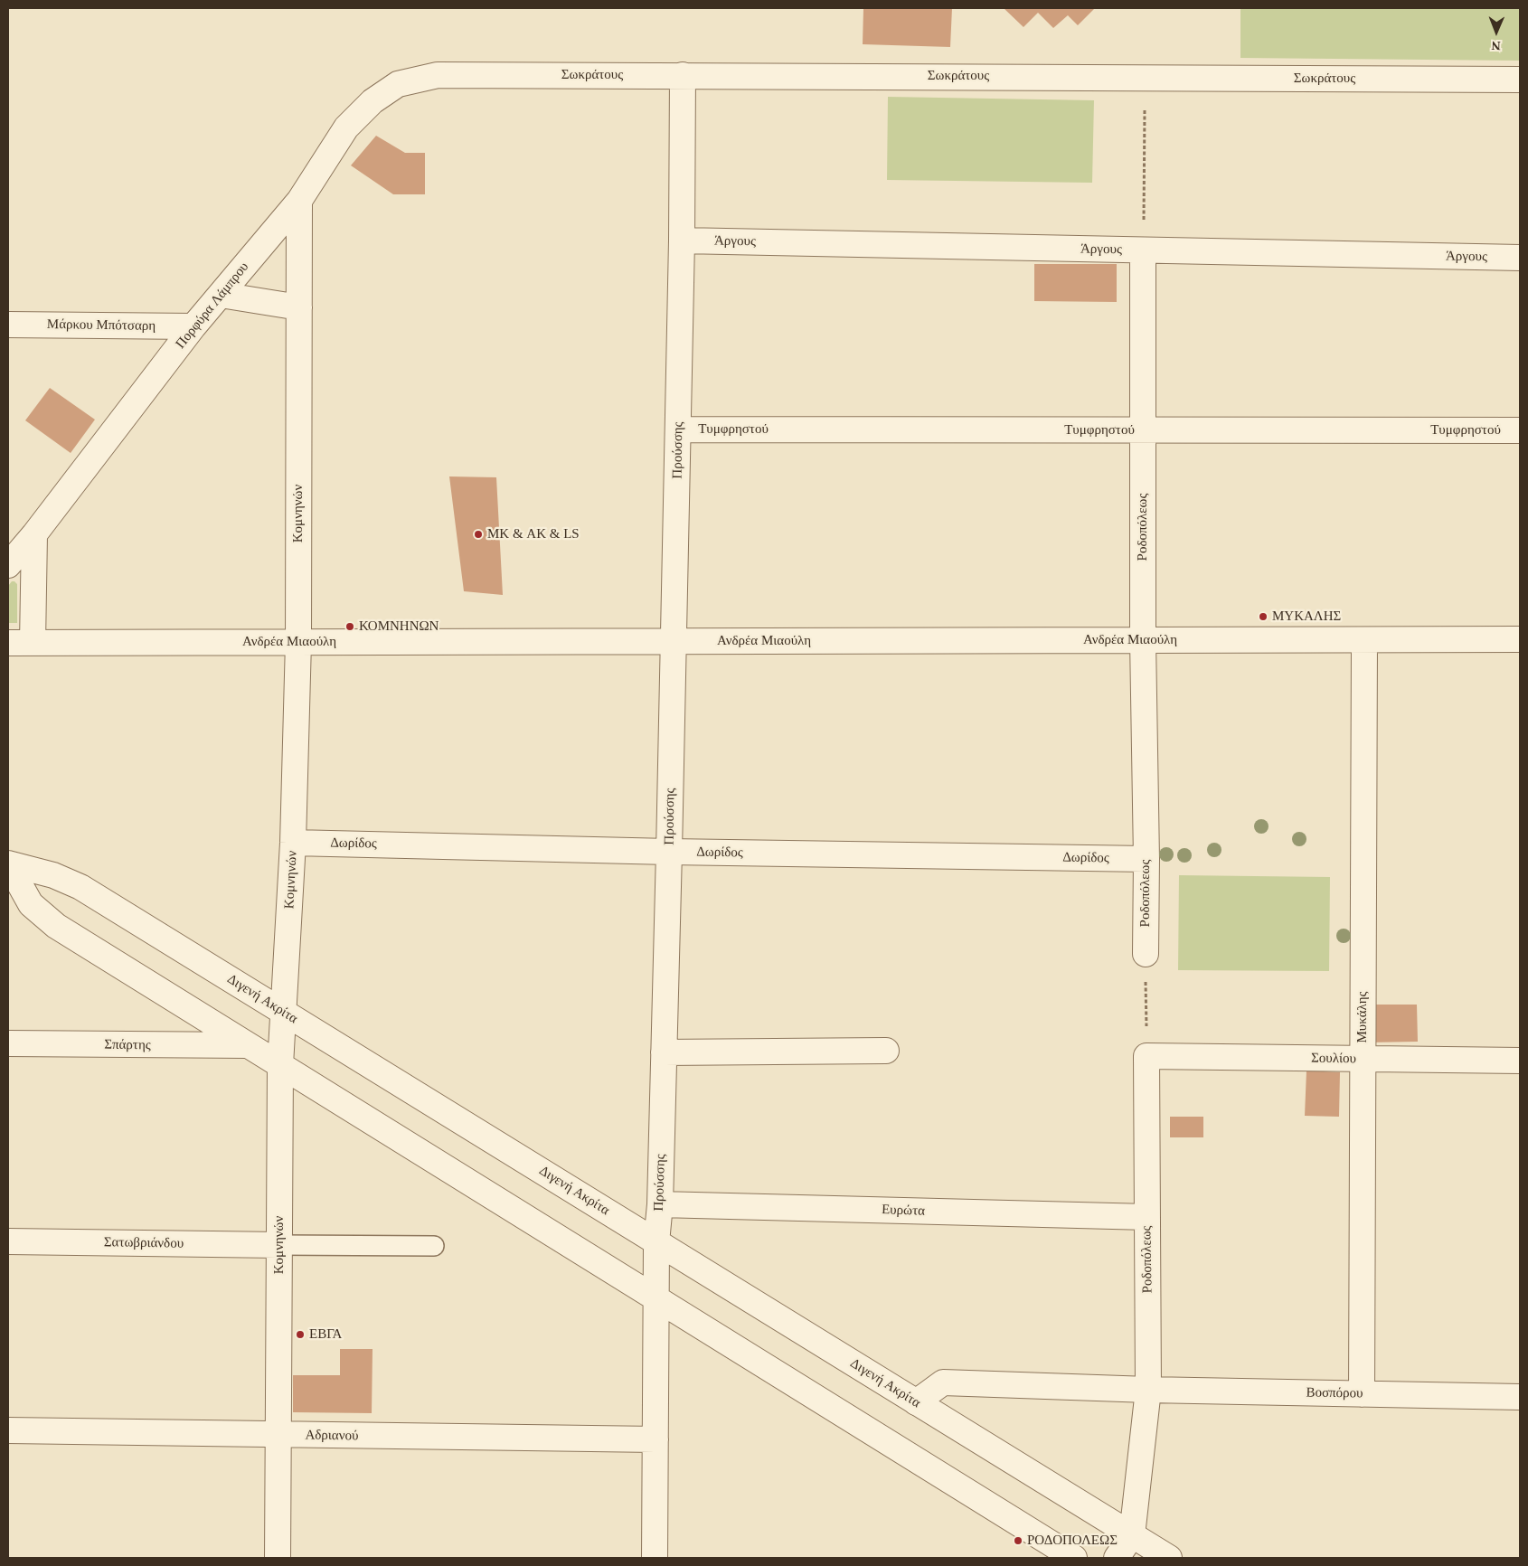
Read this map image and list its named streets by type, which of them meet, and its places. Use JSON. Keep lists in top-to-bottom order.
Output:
{
  "streets": {
    "street": [
      "Σωκράτους",
      "Άργους",
      "Πορφύρα Λάμπρου",
      "Μάρκου Μπότσαρη",
      "Τυμφρηστού",
      "Προύσσης",
      "Κομνηνών",
      "Ροδοπόλεως",
      "Ανδρέα Μιαούλη",
      "Δωρίδος",
      "Διγενή Ακρίτα",
      "Μυκάλης",
      "Σπάρτης",
      "Σουλίου",
      "Ευρώτα",
      "Σατωβριάνδου",
      "Βοσπόρου",
      "Αδριανού"
    ]
  },
  "crossings": [
    ["Σωκράτους", "Πορφύρα Λάμπρου"],
    ["Σωκράτους", "Προύσσης"],
    ["Άργους", "Προύσσης"],
    ["Άργους", "Ροδοπόλεως"],
    ["Πορφύρα Λάμπρου", "Μάρκου Μπότσαρη"],
    ["Πορφύρα Λάμπρου", "Κομνηνών"],
    ["Τυμφρηστού", "Προύσσης"],
    ["Τυμφρηστού", "Ροδοπόλεως"],
    ["Προύσσης", "Ανδρέα Μιαούλη"],
    ["Προύσσης", "Δωρίδος"],
    ["Προύσσης", "Διγενή Ακρίτα"],
    ["Προύσσης", "Ευρώτα"],
    ["Προύσσης", "Αδριανού"],
    ["Κομνηνών", "Ανδρέα Μιαούλη"],
    ["Κομνηνών", "Δωρίδος"],
    ["Κομνηνών", "Διγενή Ακρίτα"],
    ["Κομνηνών", "Σατωβριάνδου"],
    ["Κομνηνών", "Αδριανού"],
    ["Ροδοπόλεως", "Ανδρέα Μιαούλη"],
    ["Ροδοπόλεως", "Δωρίδος"],
    ["Ροδοπόλεως", "Διγενή Ακρίτα"],
    ["Ροδοπόλεως", "Σουλίου"],
    ["Ροδοπόλεως", "Ευρώτα"],
    ["Ροδοπόλεως", "Βοσπόρου"],
    ["Ανδρέα Μιαούλη", "Μυκάλης"],
    ["Διγενή Ακρίτα", "Σπάρτης"],
    ["Διγενή Ακρίτα", "Βοσπόρου"],
    ["Μυκάλης", "Σουλίου"],
    ["Μυκάλης", "Βοσπόρου"]
  ],
  "places": [
    "MK & AK & LS",
    "ΜΥΚΑΛΗΣ",
    "ΚΟΜΝΗΝΩΝ",
    "ΕΒΓΑ",
    "ΡΟΔΟΠΟΛΕΩΣ"
  ],
  "north": "bottom"
}
